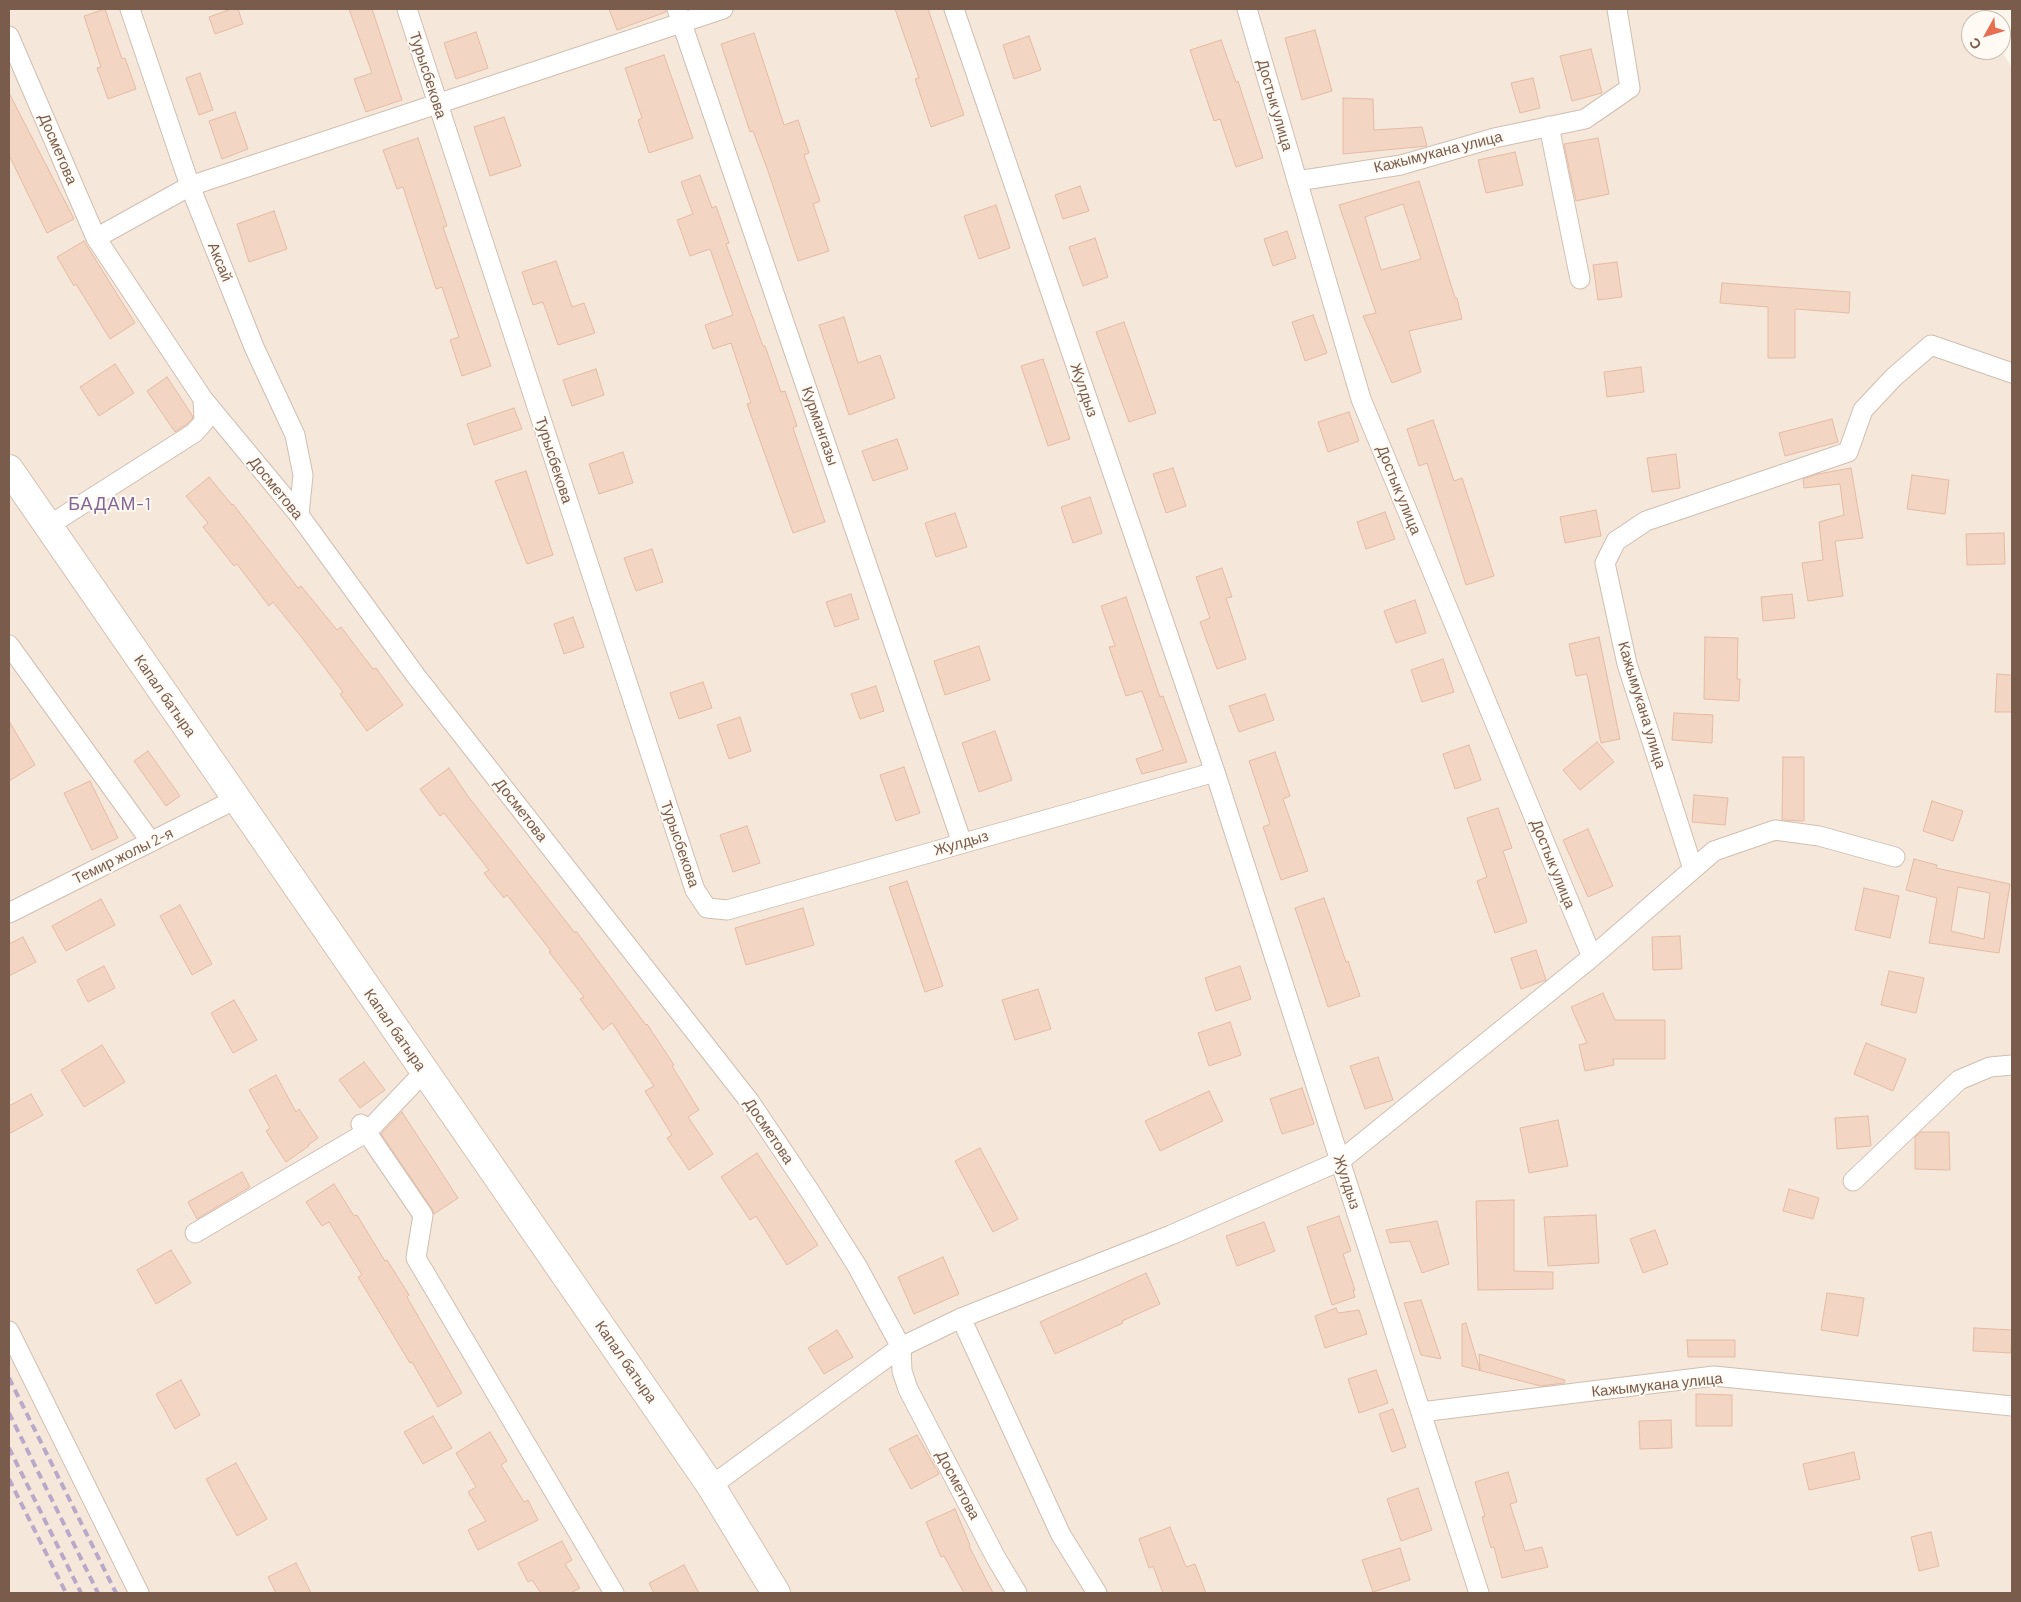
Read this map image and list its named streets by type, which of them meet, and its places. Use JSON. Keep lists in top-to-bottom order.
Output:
{
  "streets": {
    "main road": ["Капал батыра"],
    "street": [
      "Турысбекова",
      "Достык улица",
      "Досметова",
      "Кажымукана улица",
      "Аксай",
      "Жулдыз",
      "Курмангазы",
      "Темир жолы 2-я"
    ]
  },
  "crossings": [
    ["Турысбекова", "Жулдыз"],
    ["Достык улица", "Кажымукана улица"],
    ["Досметова", "Аксай"],
    ["Кажымукана улица", "Жулдыз"],
    ["Жулдыз", "Курмангазы"],
    ["Капал батыра", "Темир жолы 2-я"]
  ],
  "districts": ["БАДАМ-1"],
  "north": "bottom left"
}
